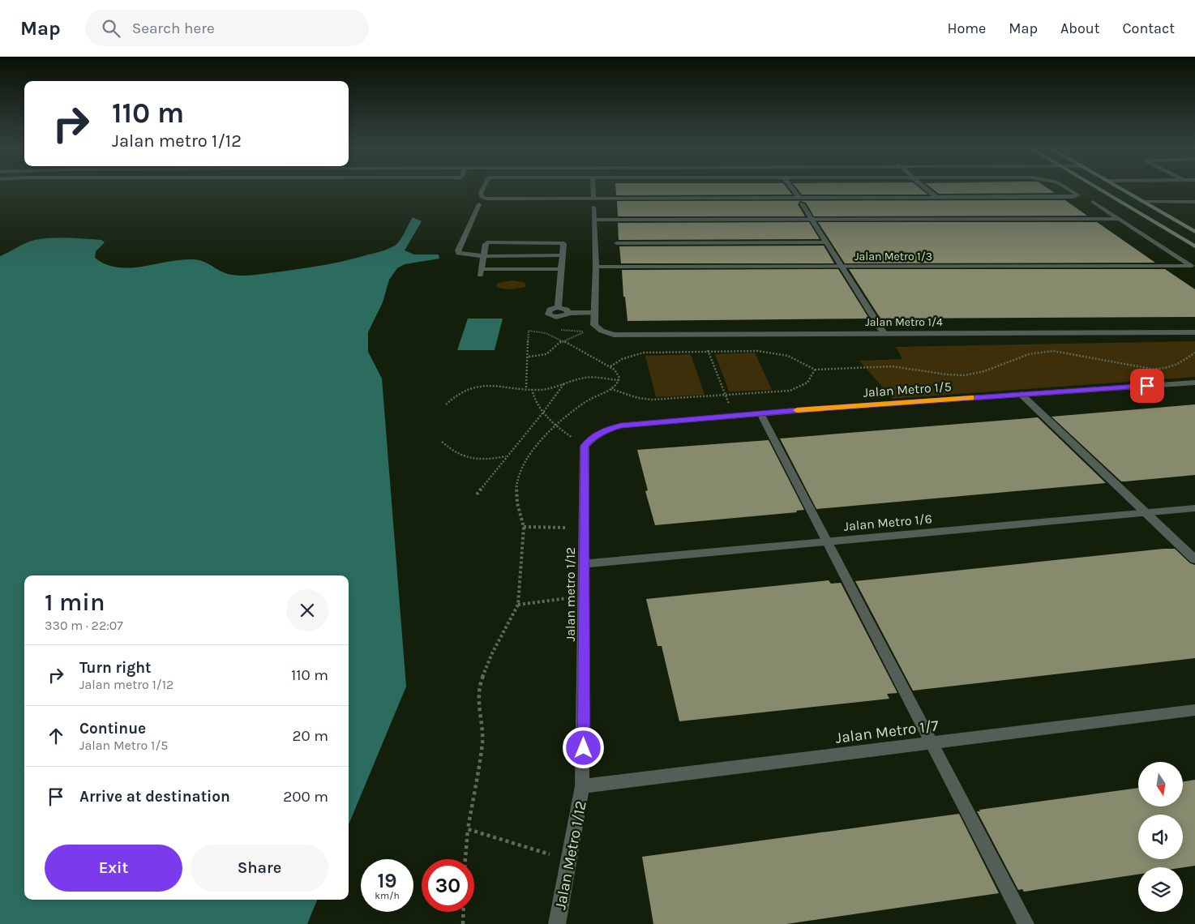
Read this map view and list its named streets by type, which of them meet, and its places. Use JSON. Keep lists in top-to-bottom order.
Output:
{
  "streets": {
    "street": [
      "Jalan Metro 1/3",
      "Jalan Metro 1/4",
      "Jalan Metro 1/5",
      "Jalan Metro 1/6",
      "Jalan metro 1/12",
      "Jalan Metro 1/7",
      "Jalan Metro 1/12"
    ]
  },
  "crossings": [
    ["Jalan Metro 1/5", "Jalan metro 1/12"],
    ["Jalan Metro 1/6", "Jalan metro 1/12"],
    ["Jalan metro 1/12", "Jalan Metro 1/7"],
    ["Jalan metro 1/12", "Jalan Metro 1/12"],
    ["Jalan Metro 1/7", "Jalan Metro 1/12"]
  ],
  "north": "bottom",
  "page": {
    "header": "Map",
    "search": "Search here",
    "nav": [
      "Home",
      "Map",
      "About",
      "Contact"
    ],
    "turn": ["110 m", "Jalan metro 1/12"],
    "heading": ["1 min", "330 m · 22:07"],
    "list": [
      {
        "name": "Turn right",
        "note": "Jalan metro 1/12",
        "value": "110 m"
      },
      {
        "name": "Continue",
        "note": "Jalan Metro 1/5",
        "value": "20 m"
      },
      {
        "name": "Arrive at destination",
        "value": "200 m"
      }
    ],
    "buttons": ["Exit", "Share"],
    "speed": "19 km/h",
    "limit": "30"
  }
}
